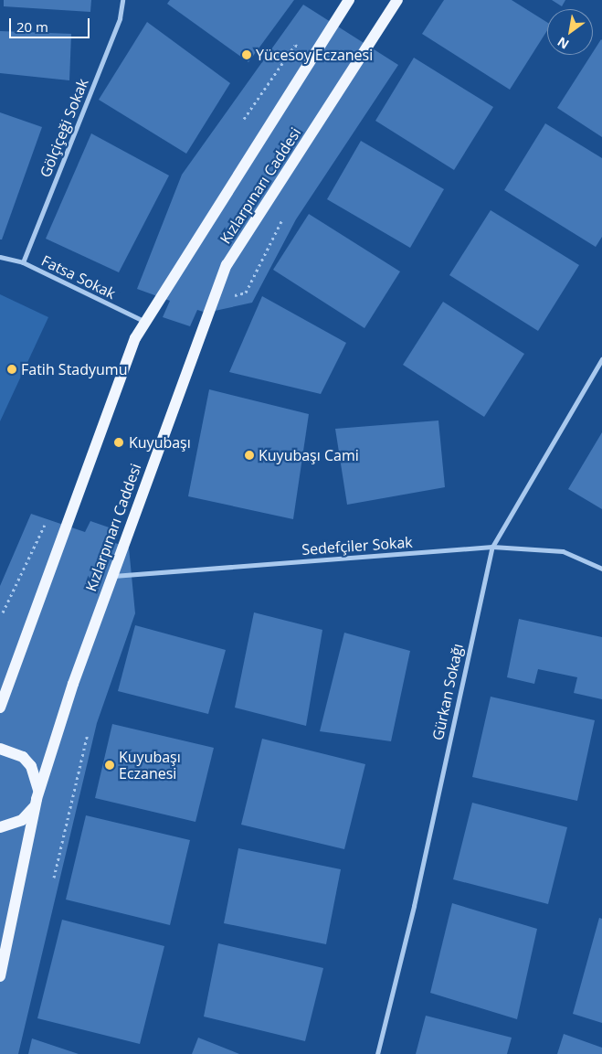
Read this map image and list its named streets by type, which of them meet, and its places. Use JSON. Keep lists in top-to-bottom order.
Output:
{
  "streets": {
    "main road": ["Kızlarpınarı Caddesi"],
    "street": [
      "Gölçiçeği Sokak",
      "Fatsa Sokak",
      "Sedefçiler Sokak",
      "Gürkan Sokağı"
    ]
  },
  "crossings": [
    ["Gölçiçeği Sokak", "Fatsa Sokak"],
    ["Kızlarpınarı Caddesi", "Fatsa Sokak"],
    ["Kızlarpınarı Caddesi", "Sedefçiler Sokak"],
    ["Sedefçiler Sokak", "Gürkan Sokağı"]
  ],
  "places": [
    "Yücesoy Eczanesi",
    "Fatih Stadyumu",
    "Kuyubaşı",
    "Kuyubaşı Cami",
    "Kuyubaşı Eczanesi"
  ],
  "scale_bar": "20 m",
  "north": "bottom left"
}
